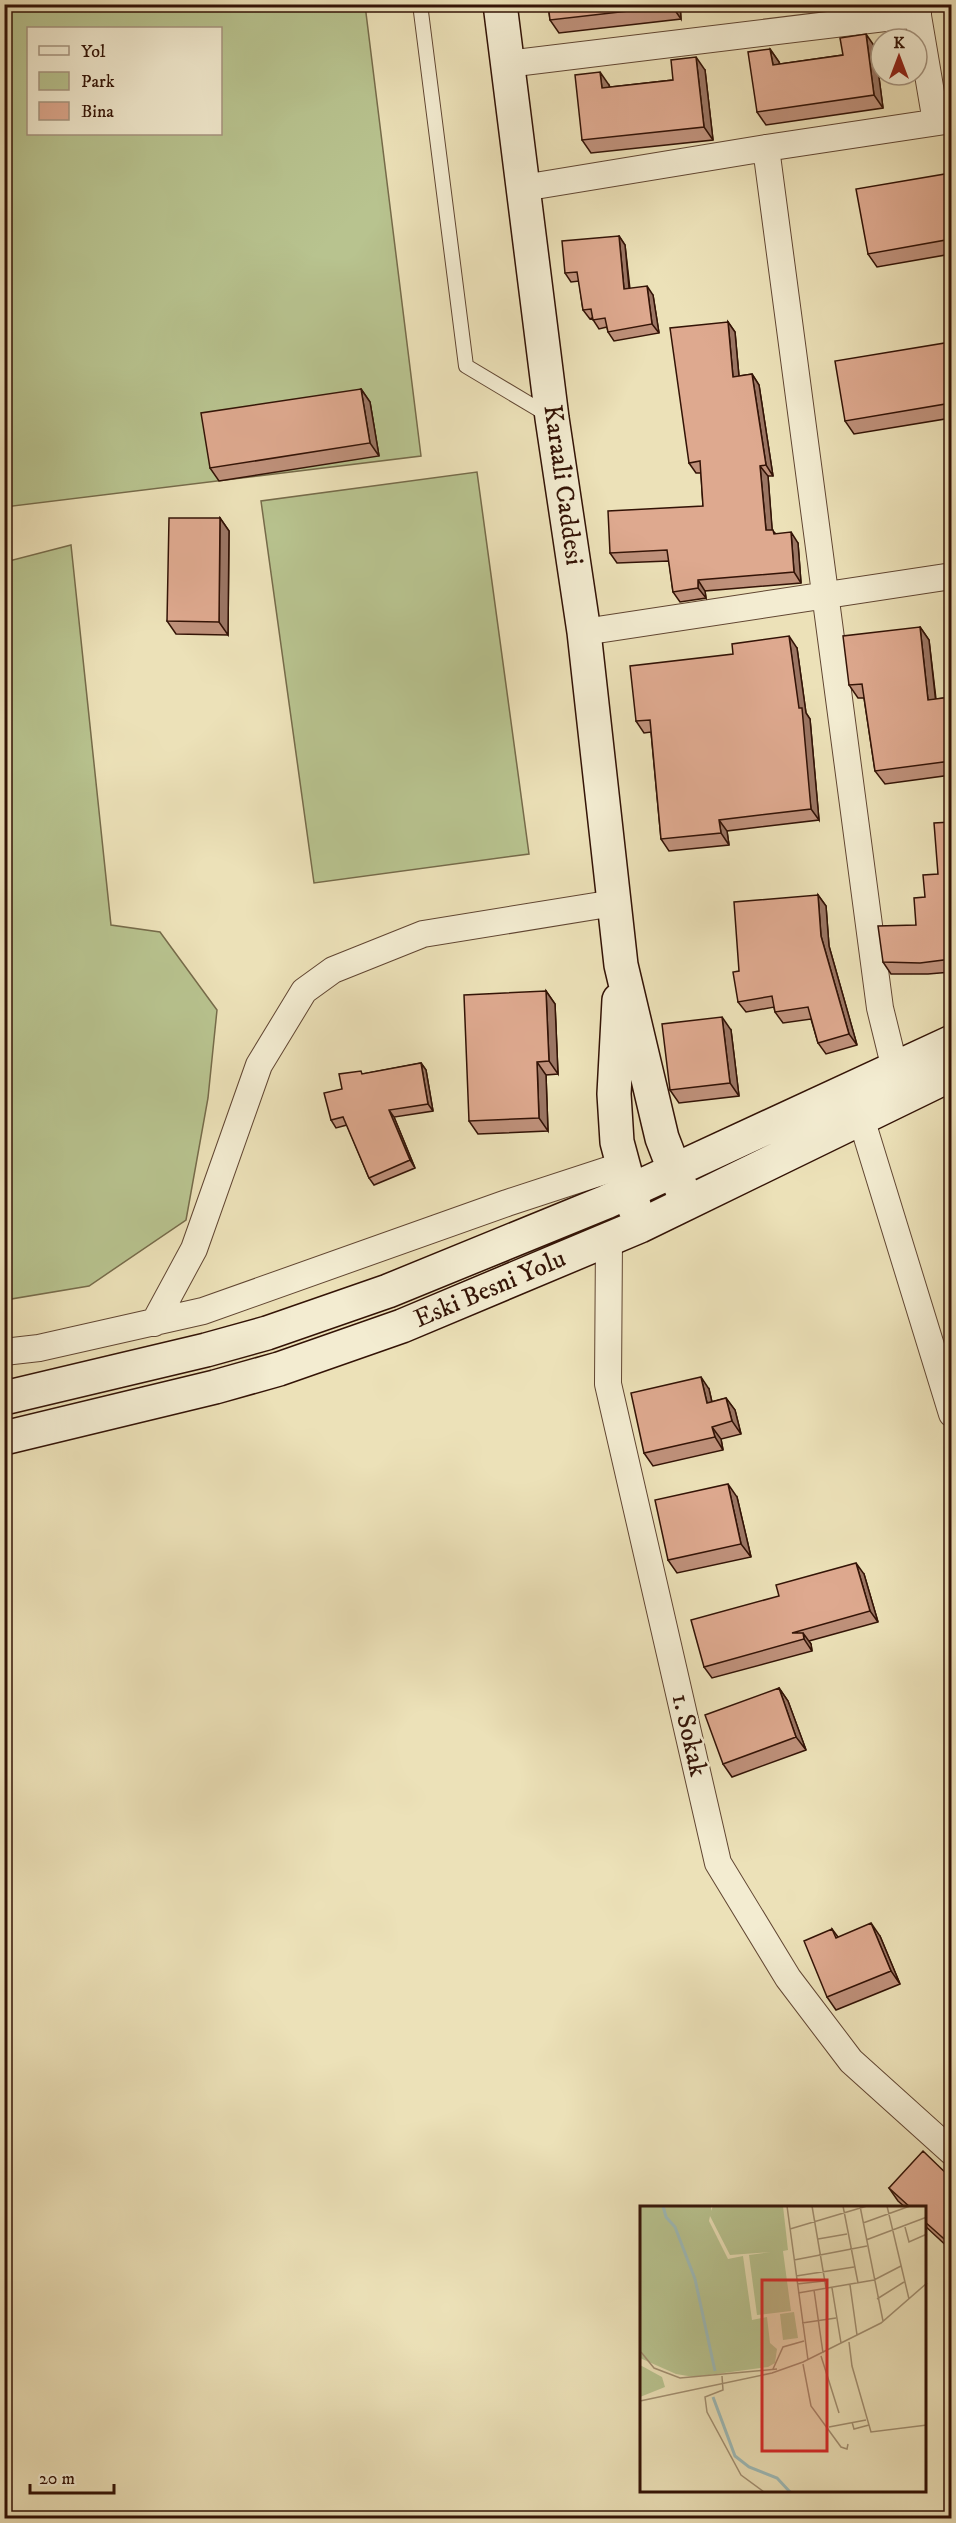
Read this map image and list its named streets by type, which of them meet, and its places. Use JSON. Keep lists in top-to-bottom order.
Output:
{
  "streets": {
    "main road": ["Karaali Caddesi", "Eski Besni Yolu"],
    "street": ["1. Sokak"]
  },
  "crossings": [
    ["Eski Besni Yolu", "1. Sokak"]
  ],
  "legend": ["Yol", "Park", "Bina"],
  "scale_bar": "20 m",
  "north": "top"
}
